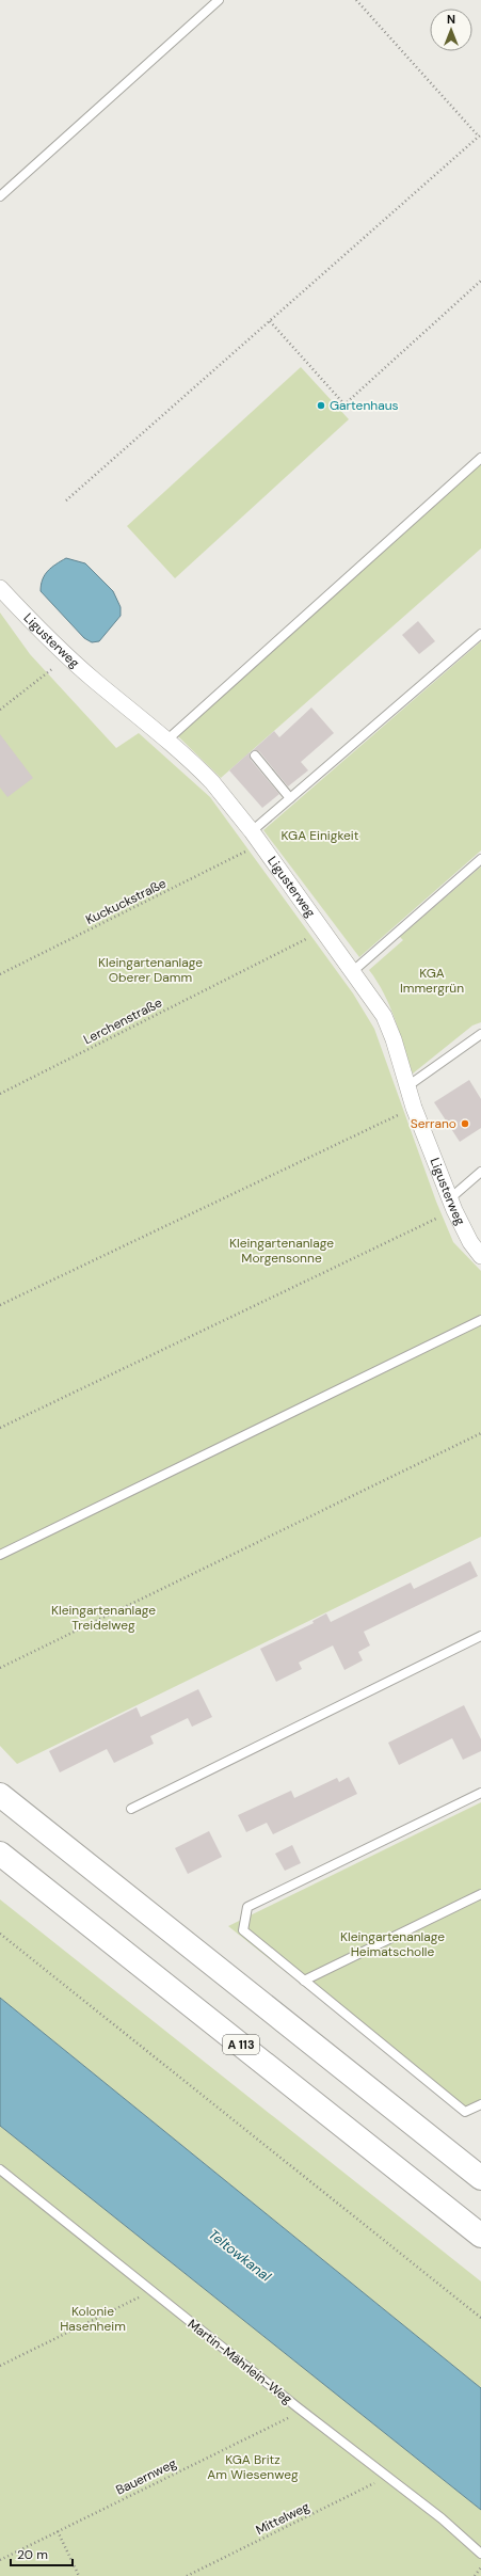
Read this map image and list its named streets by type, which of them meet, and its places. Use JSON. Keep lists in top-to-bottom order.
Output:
{
  "streets": {
    "highway": ["A 113"],
    "street": ["Ligusterweg"],
    "lane": ["Martin-Mährlein-Weg"],
    "path": [
      "Kuckuckstraße",
      "Lerchenstraße",
      "Bauernweg",
      "Mittelweg"
    ]
  },
  "crossings": [
    ["Ligusterweg", "Kuckuckstraße"],
    ["Ligusterweg", "Lerchenstraße"],
    ["Martin-Mährlein-Weg", "Bauernweg"],
    ["Martin-Mährlein-Weg", "Mittelweg"]
  ],
  "water": ["Teltowkanal"],
  "parks": [
    "KGA Einigkeit",
    "Kleingartenanlage Oberer Damm",
    "KGA Immergrün",
    "Kleingartenanlage Morgensonne",
    "Kleingartenanlage Treidelweg",
    "Kleingartenanlage Heimatscholle",
    "Kolonie Hasenheim",
    "KGA Britz Am Wiesenweg"
  ],
  "places": ["Gartenhaus", "Serrano"],
  "scale_bar": "20 m",
  "north": "top"
}
